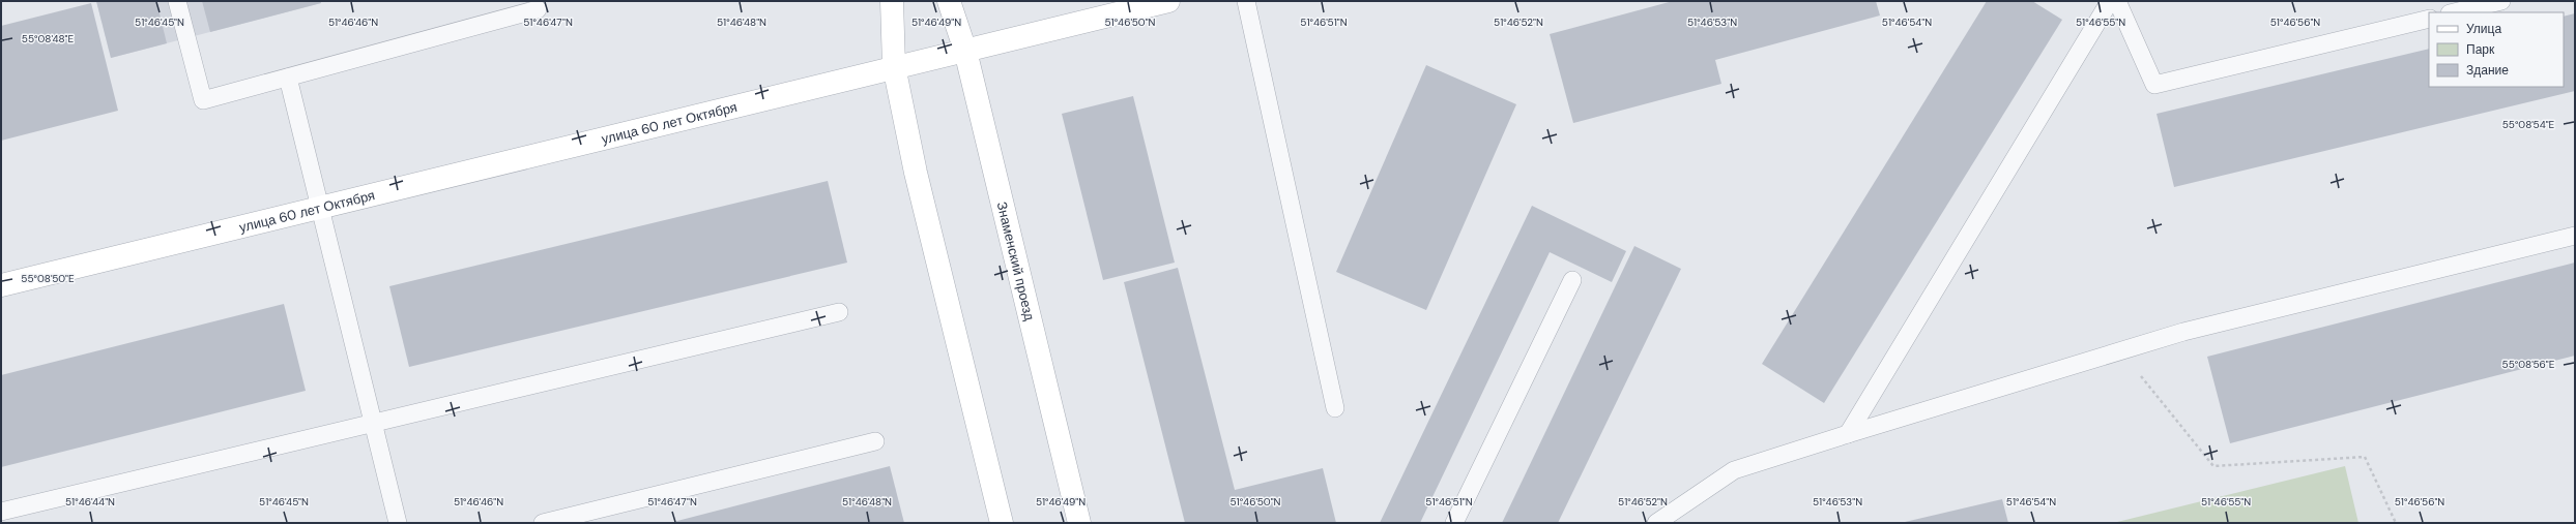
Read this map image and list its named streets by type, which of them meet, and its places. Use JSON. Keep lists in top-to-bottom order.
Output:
{
  "streets": {
    "main road": ["улица 60 лет Октября", "Знаменский проезд"]
  },
  "crossings": [
    ["улица 60 лет Октября", "Знаменский проезд"]
  ],
  "legend": ["Улица", "Парк", "Здание"],
  "coordinates": [
    "51°46'47\"N",
    "51°46'48\"N",
    "51°46'49\"N",
    "51°46'51\"N",
    "51°46'45\"N",
    "51°46'46\"N",
    "51°46'50\"N",
    "51°46'52\"N",
    "51°46'53\"N",
    "51°46'54\"N",
    "51°46'55\"N",
    "51°46'56\"N",
    "55°08'48\"E",
    "55°08'54\"E",
    "55°08'50\"E",
    "55°08'56\"E",
    "51°46'44\"N"
  ]
}
